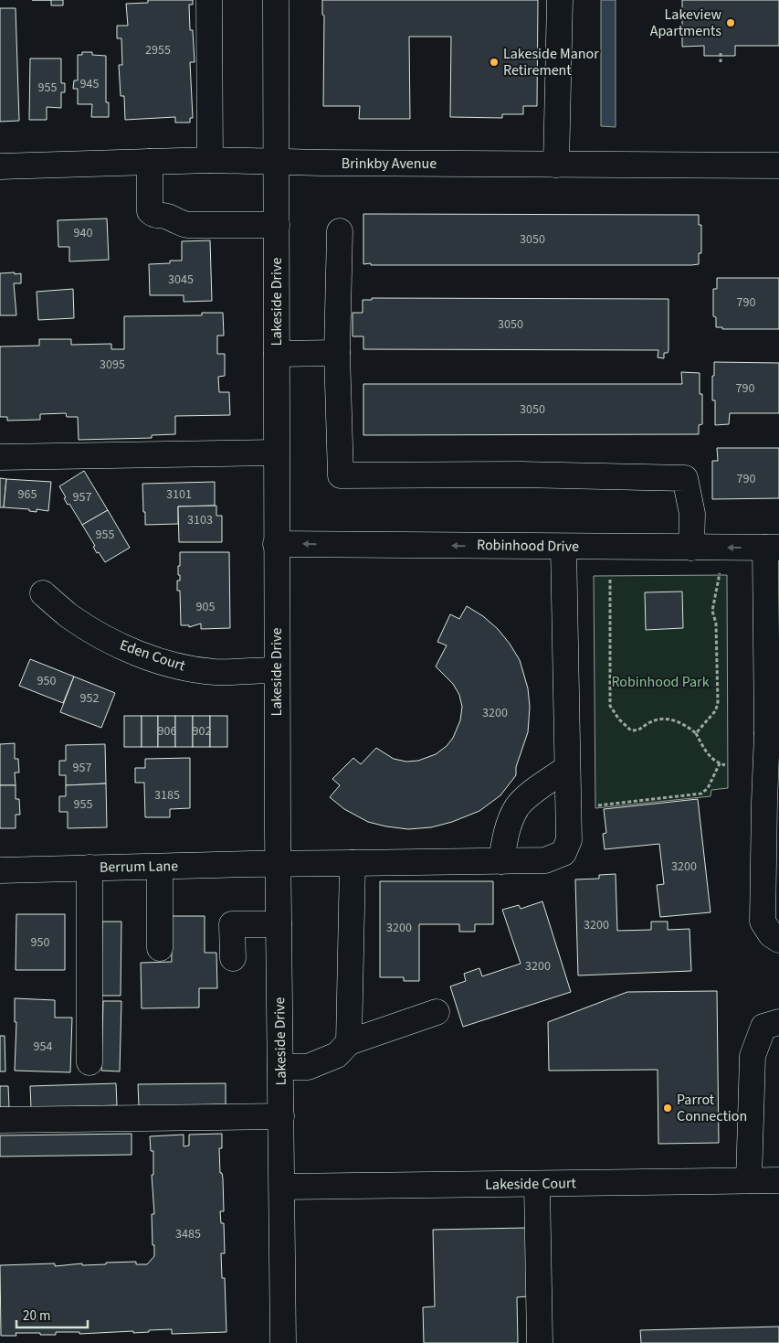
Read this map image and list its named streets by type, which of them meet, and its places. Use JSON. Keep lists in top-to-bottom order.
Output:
{
  "streets": {
    "street": [
      "Brinkby Avenue",
      "Lakeside Drive",
      "Robinhood Drive",
      "Eden Court",
      "Berrum Lane",
      "Lakeside Court"
    ]
  },
  "crossings": [
    ["Brinkby Avenue", "Lakeside Drive"],
    ["Lakeside Drive", "Robinhood Drive"],
    ["Lakeside Drive", "Eden Court"],
    ["Lakeside Drive", "Berrum Lane"],
    ["Lakeside Drive", "Lakeside Court"],
    ["Robinhood Drive", "Berrum Lane"]
  ],
  "one_way": ["Robinhood Drive"],
  "parks": ["Robinhood Park"],
  "places": ["Lakeview Apartments", "Lakeside Manor Retirement", "Parrot Connection"],
  "house_numbers": [
    "2955",
    "945",
    "955",
    "940",
    "3050",
    "3045",
    "790",
    "3050",
    "3095",
    "790",
    "3050",
    "790",
    "965",
    "3101",
    "957",
    "3103",
    "955",
    "905",
    "950",
    "952",
    "3200",
    "906",
    "902",
    "957",
    "3185",
    "955",
    "3200",
    "3200",
    "3200",
    "950",
    "3200",
    "954",
    "3485"
  ],
  "scale_bar": "20 m"
}
